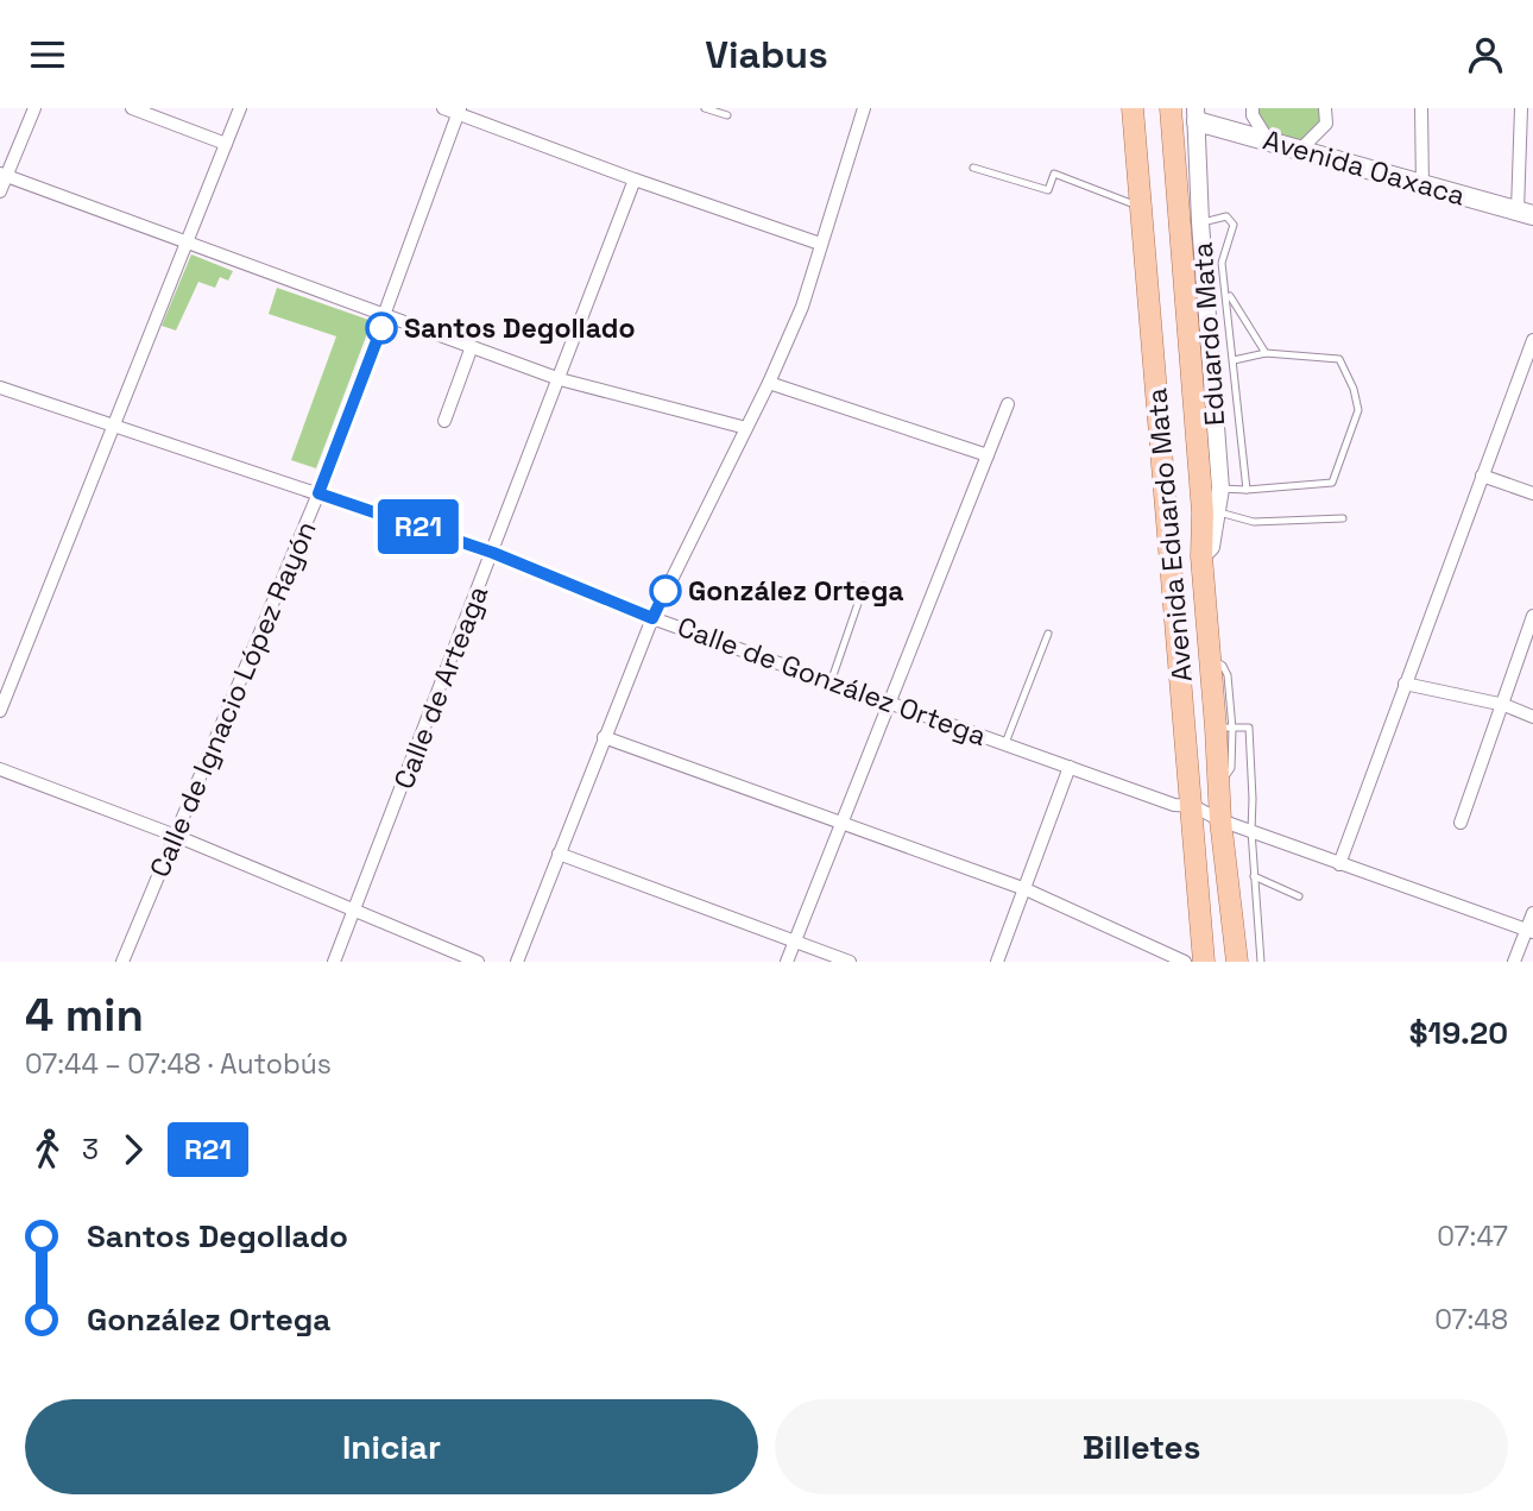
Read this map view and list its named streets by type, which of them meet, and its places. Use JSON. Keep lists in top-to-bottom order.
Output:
{
  "streets": {
    "main road": ["Avenida Oaxaca", "Avenida Eduardo Mata"],
    "street": [
      "Eduardo Mata",
      "Calle de González Ortega",
      "Calle de Arteaga",
      "Calle de Ignacio López Rayón"
    ]
  },
  "crossings": [
    ["Avenida Oaxaca", "Eduardo Mata"],
    ["Eduardo Mata", "Avenida Eduardo Mata"],
    ["Avenida Eduardo Mata", "Calle de González Ortega"],
    ["Calle de González Ortega", "Calle de Arteaga"],
    ["Calle de González Ortega", "Calle de Ignacio López Rayón"]
  ],
  "places": ["Santos Degollado", "González Ortega"],
  "lines": ["bus line R21"],
  "page": {
    "header": "Viabus",
    "on_map": "R21",
    "heading": ["4 min", "07:44 – 07:48 · Autobús", "$19.20"],
    "legs": ["3", "R21"],
    "list": [
      {
        "name": "Santos Degollado",
        "value": "07:47"
      },
      {
        "name": "González Ortega",
        "value": "07:48"
      }
    ],
    "buttons": ["Iniciar", "Billetes"]
  }
}
